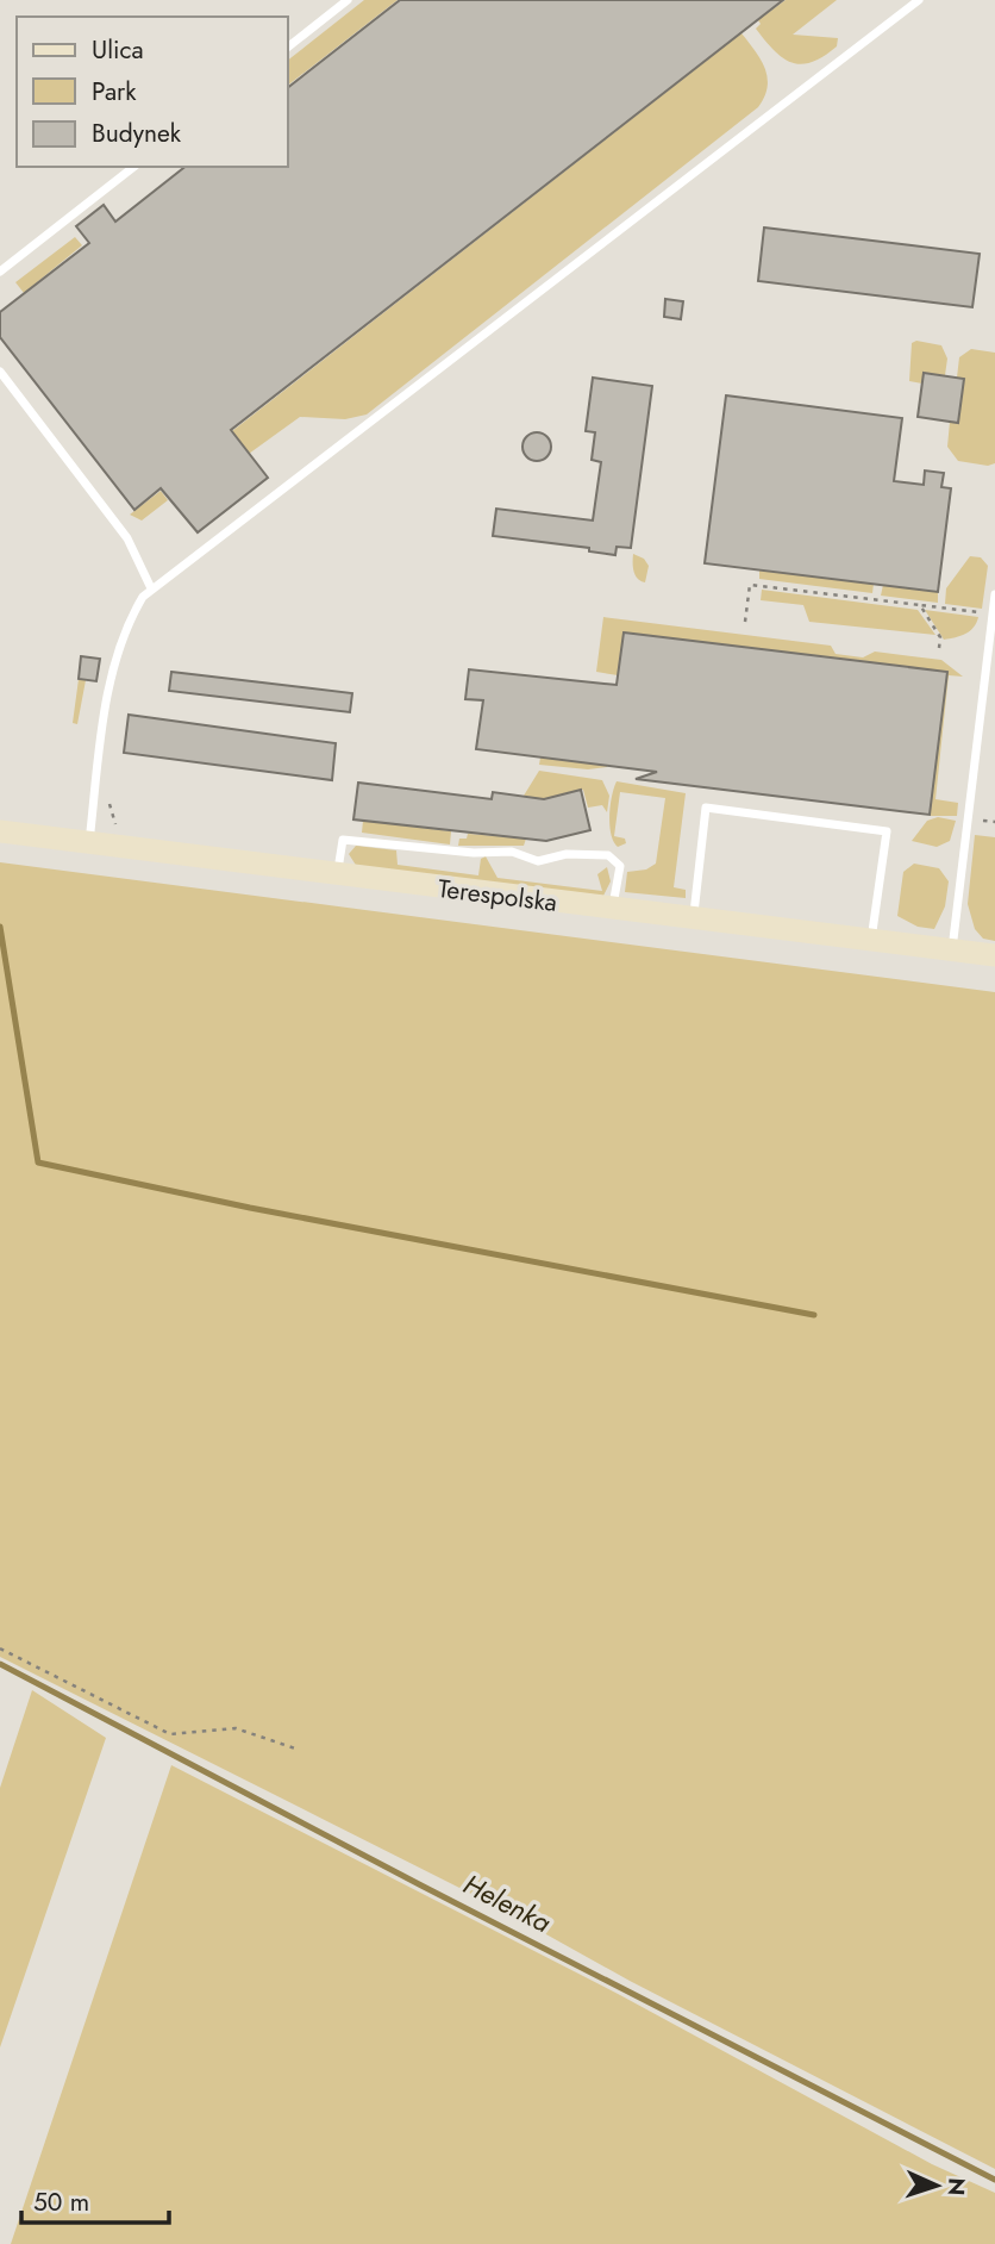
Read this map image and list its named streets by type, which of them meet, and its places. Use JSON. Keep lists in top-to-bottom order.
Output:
{
  "streets": {
    "street": ["Terespolska"]
  },
  "water": ["Helenka"],
  "legend": ["Ulica", "Park", "Budynek"],
  "scale_bar": "50 m",
  "north": "right"
}
